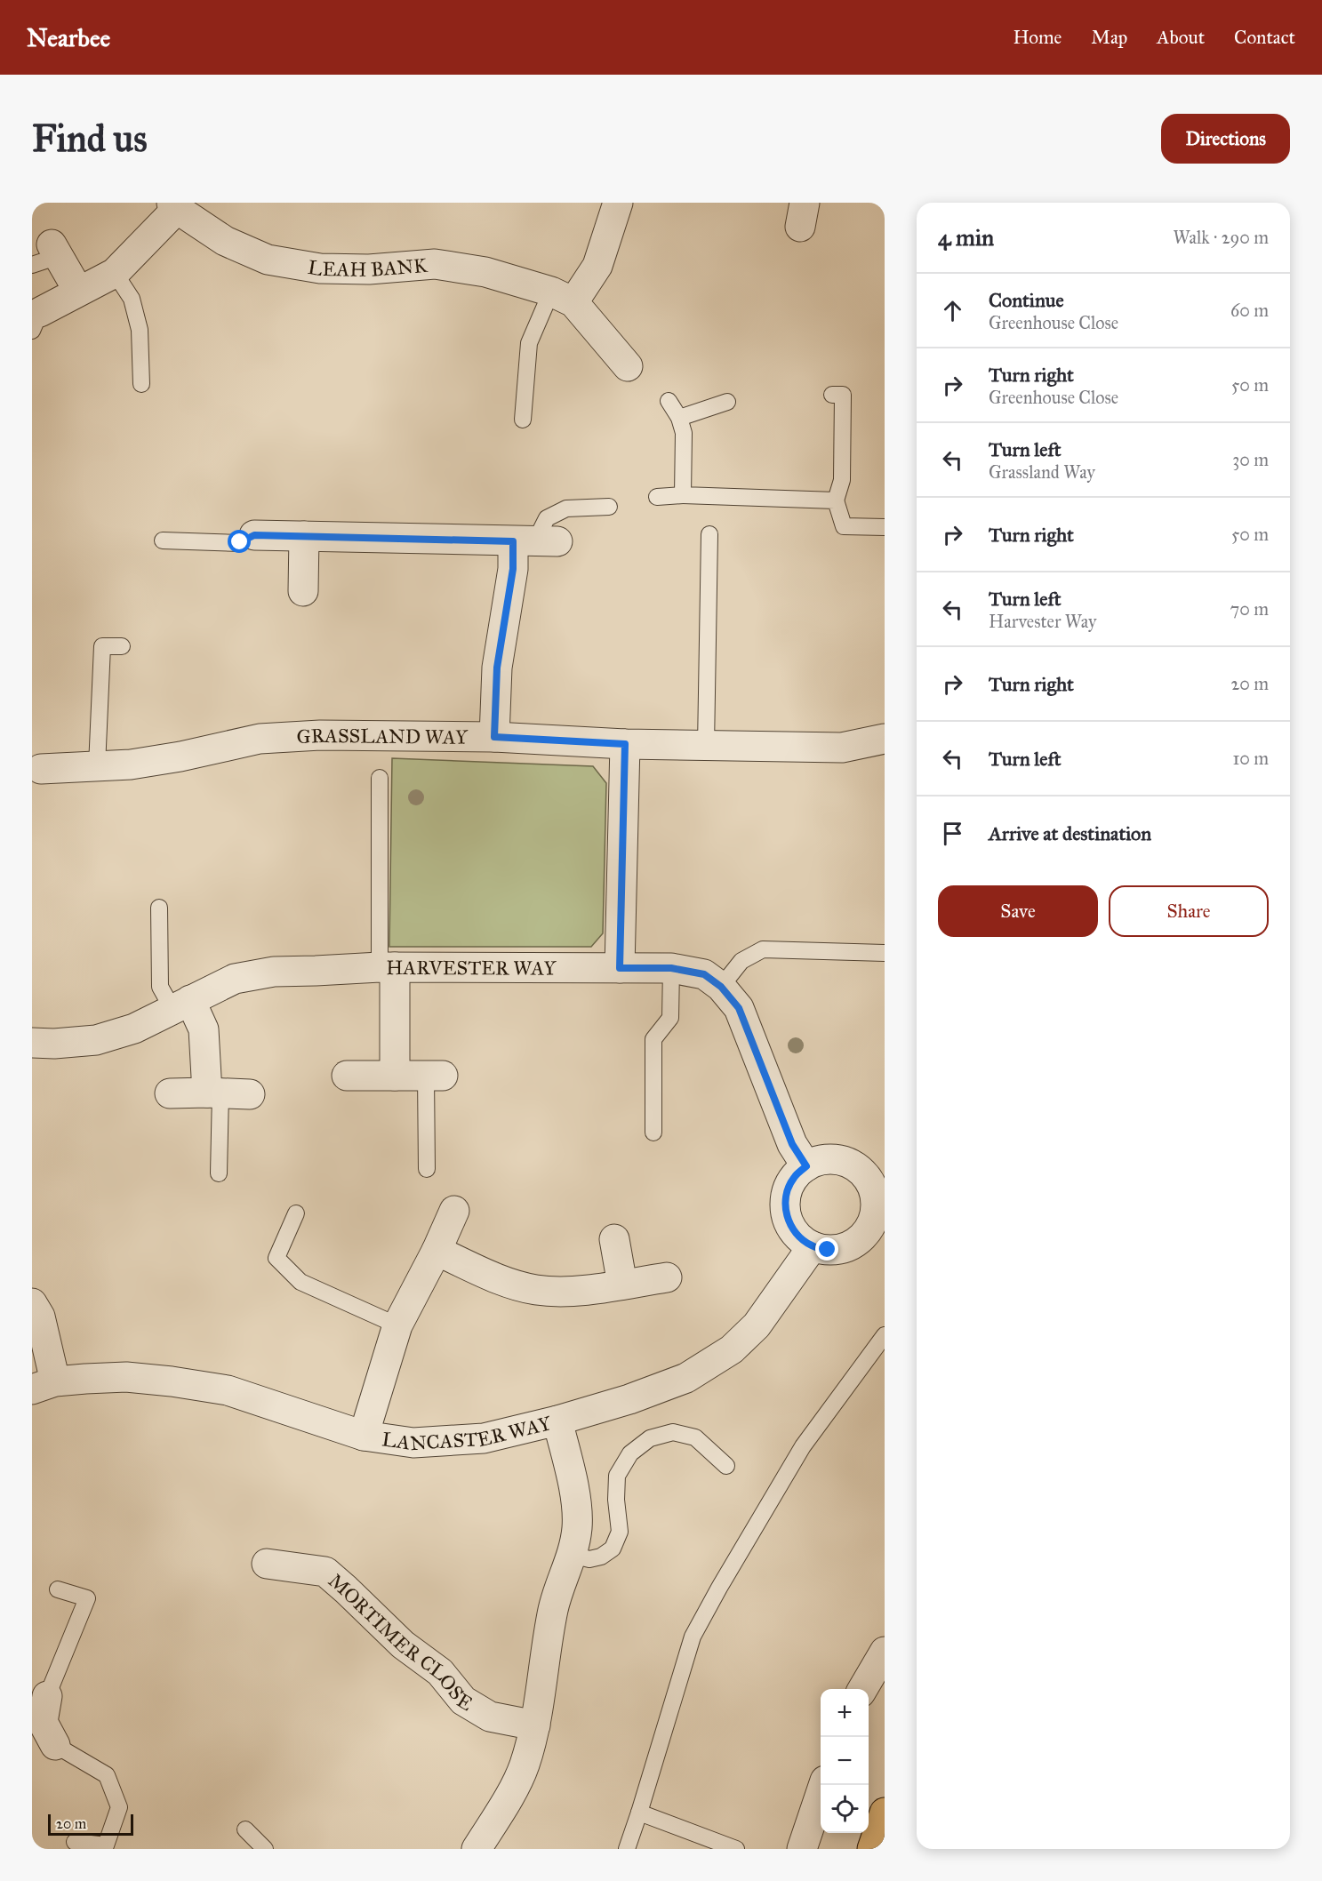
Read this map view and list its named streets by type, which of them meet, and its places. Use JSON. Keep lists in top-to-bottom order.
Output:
{
  "streets": {
    "street": [
      "LEAH BANK",
      "GRASSLAND WAY",
      "HARVESTER WAY",
      "LANCASTER WAY",
      "MORTIMER CLOSE"
    ]
  },
  "crossings": [
    ["LANCASTER WAY", "MORTIMER CLOSE"]
  ],
  "scale_bar": "20 m",
  "page": {
    "header": "Nearbee",
    "nav": [
      "Home",
      "Map",
      "About",
      "Contact"
    ],
    "buttons": [
      "Directions",
      ["Save", "Share"]
    ],
    "title": "Find us",
    "heading": ["4 min", "Walk · 290 m"],
    "list": [
      ["Continue", "Greenhouse Close", "60 m"],
      ["Turn right", "Greenhouse Close", "50 m"],
      ["Turn left", "Grassland Way", "30 m"],
      ["Turn right", "50 m"],
      ["Turn left", "Harvester Way", "70 m"],
      ["Turn right", "20 m"],
      ["Turn left", "10 m"],
      "Arrive at destination"
    ],
    "map_buttons": ["+", "−"],
    "scale": "20 m"
  }
}
